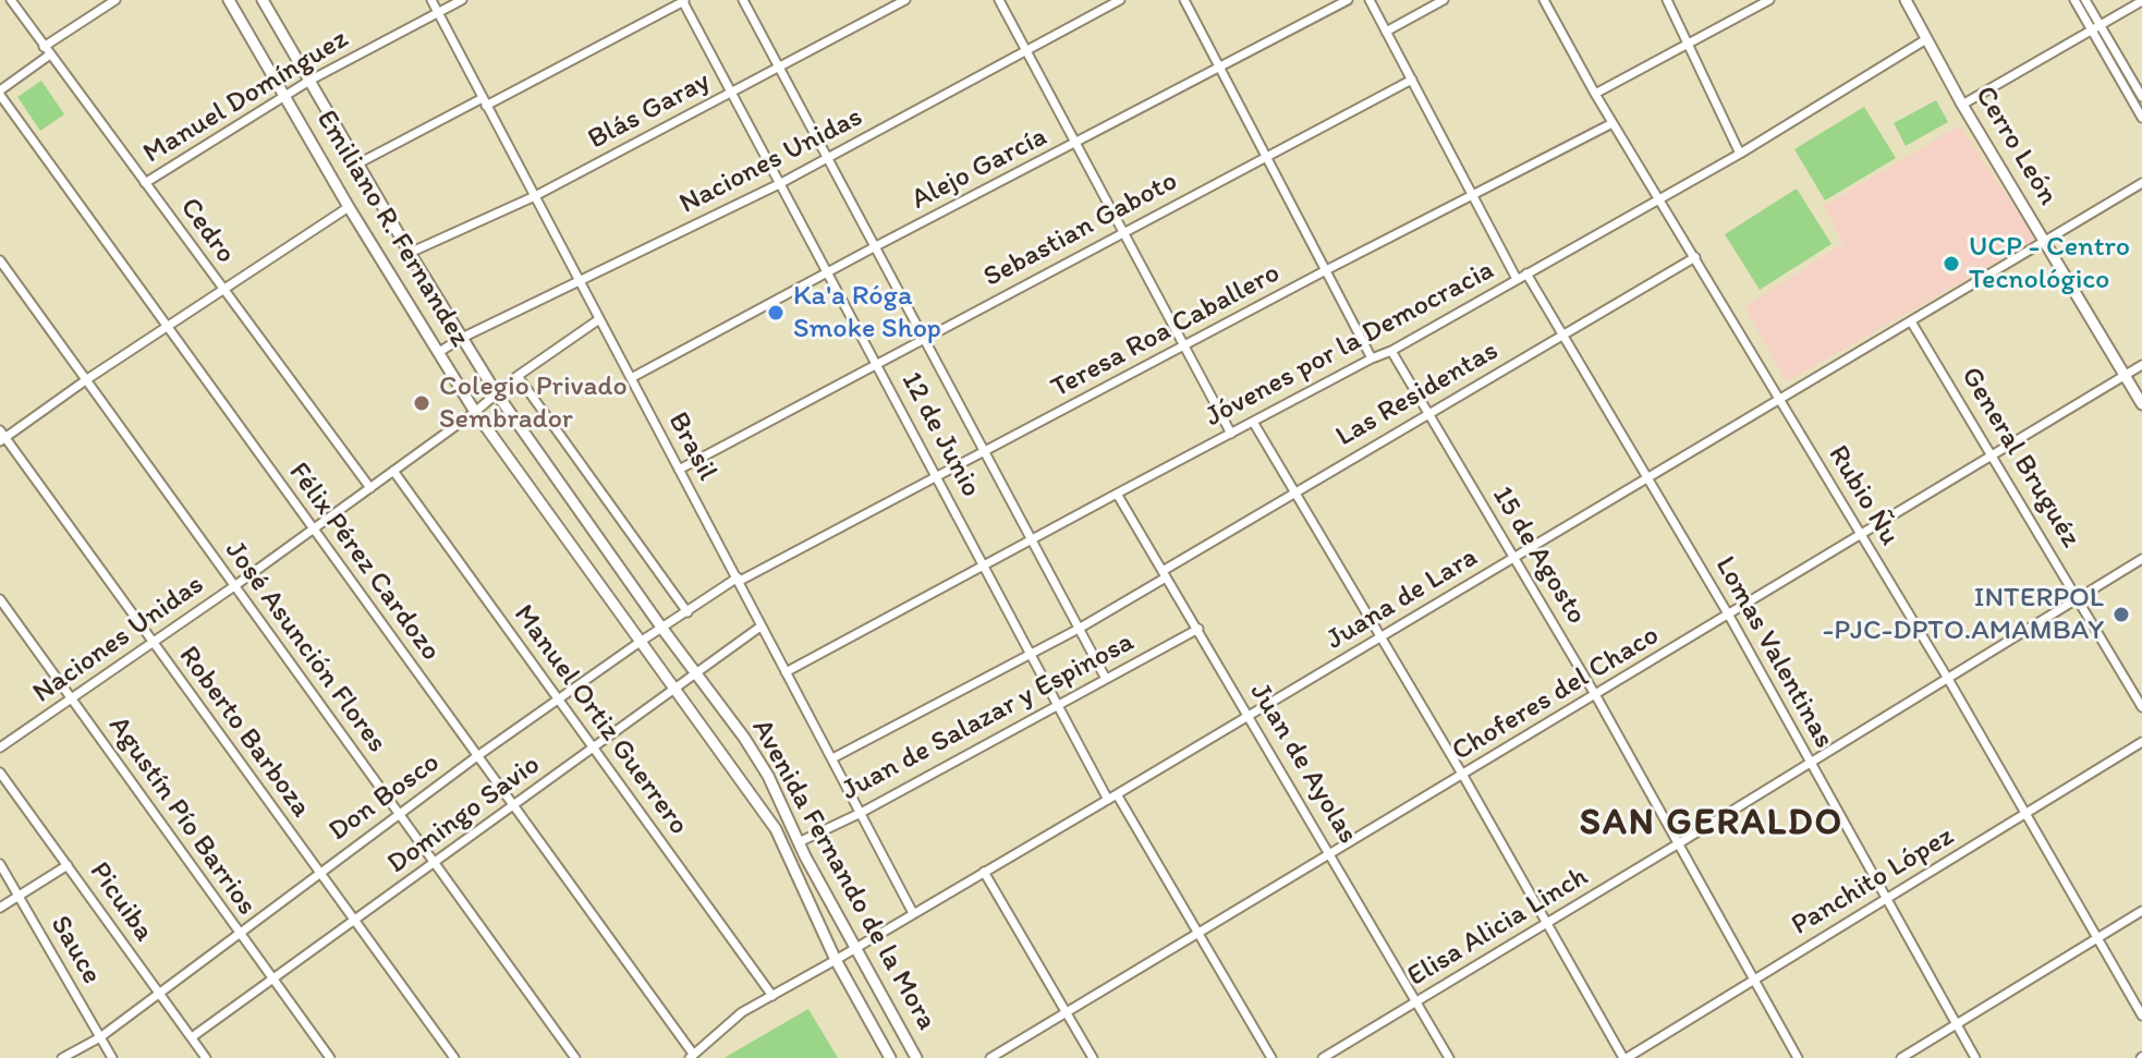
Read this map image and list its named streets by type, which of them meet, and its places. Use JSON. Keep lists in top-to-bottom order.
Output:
{
  "streets": {
    "main road": ["Cerro León", "Emiliano R. Fernandez", "Avenida Fernando de la Mora"],
    "street": [
      "Manuel Domínguez",
      "Blás Garay",
      "Naciones Unidas",
      "Alejo García",
      "Sebastian Gaboto",
      "Cedro",
      "Teresa Roa Caballero",
      "Jóvenes por la Democracia",
      "Las Residentas",
      "12 de Junio",
      "Brasil",
      "General Bruguéz",
      "Rubio Ñu",
      "15 de Agosto",
      "Félix Pérez Cardozo",
      "Juana de Lara",
      "José Asunción Flores",
      "Lomas Valentinas",
      "Choferes del Chaco",
      "Juan de Salazar y Espinosa",
      "Manuel Ortiz Guerrero",
      "Roberto Barboza",
      "Juan de Ayolas",
      "Don Bosco",
      "Domingo Savio",
      "Agustín Pío Barrios",
      "Panchito López",
      "Picuiba",
      "Elisa Alicia Linch",
      "Sauce"
    ]
  },
  "crossings": [
    ["Manuel Domínguez", "Emiliano R. Fernandez"],
    ["Manuel Domínguez", "Cedro"],
    ["Manuel Domínguez", "Brasil"],
    ["Manuel Domínguez", "Avenida Fernando de la Mora"],
    ["Blás Garay", "12 de Junio"],
    ["Blás Garay", "Brasil"],
    ["Blás Garay", "Avenida Fernando de la Mora"],
    ["Cerro León", "Jóvenes por la Democracia"],
    ["Cerro León", "Juana de Lara"],
    ["Cerro León", "Choferes del Chaco"],
    ["Naciones Unidas", "Emiliano R. Fernandez"],
    ["Naciones Unidas", "Cedro"],
    ["Naciones Unidas", "12 de Junio"],
    ["Naciones Unidas", "Brasil"],
    ["Naciones Unidas", "Félix Pérez Cardozo"],
    ["Naciones Unidas", "José Asunción Flores"],
    ["Naciones Unidas", "Manuel Ortiz Guerrero"],
    ["Naciones Unidas", "Roberto Barboza"],
    ["Naciones Unidas", "Agustín Pío Barrios"],
    ["Naciones Unidas", "Avenida Fernando de la Mora"],
    ["Alejo García", "12 de Junio"],
    ["Alejo García", "Brasil"],
    ["Emiliano R. Fernandez", "Don Bosco"],
    ["Emiliano R. Fernandez", "Domingo Savio"],
    ["Emiliano R. Fernandez", "Avenida Fernando de la Mora"],
    ["Sebastian Gaboto", "12 de Junio"],
    ["Sebastian Gaboto", "Brasil"],
    ["Teresa Roa Caballero", "12 de Junio"],
    ["Teresa Roa Caballero", "Brasil"],
    ["Teresa Roa Caballero", "Rubio Ñu"],
    ["Teresa Roa Caballero", "Don Bosco"],
    ["Jóvenes por la Democracia", "12 de Junio"],
    ["Jóvenes por la Democracia", "Brasil"],
    ["Jóvenes por la Democracia", "Rubio Ñu"],
    ["Jóvenes por la Democracia", "15 de Agosto"],
    ["Jóvenes por la Democracia", "Lomas Valentinas"],
    ["Jóvenes por la Democracia", "Juan de Ayolas"],
    ["Las Residentas", "12 de Junio"],
    ["Las Residentas", "Brasil"],
    ["Las Residentas", "Rubio Ñu"],
    ["Las Residentas", "15 de Agosto"],
    ["Las Residentas", "Lomas Valentinas"],
    ["Las Residentas", "Juan de Ayolas"],
    ["12 de Junio", "Juana de Lara"],
    ["12 de Junio", "Choferes del Chaco"],
    ["12 de Junio", "Juan de Salazar y Espinosa"],
    ["Brasil", "Juana de Lara"],
    ["Brasil", "Juan de Salazar y Espinosa"],
    ["Brasil", "Don Bosco"],
    ["Brasil", "Domingo Savio"],
    ["General Bruguéz", "Juana de Lara"],
    ["General Bruguéz", "Choferes del Chaco"],
    ["General Bruguéz", "Elisa Alicia Linch"],
    ["Rubio Ñu", "Juana de Lara"],
    ["Rubio Ñu", "Choferes del Chaco"],
    ["Rubio Ñu", "Panchito López"],
    ["Rubio Ñu", "Elisa Alicia Linch"],
    ["15 de Agosto", "Juana de Lara"],
    ["15 de Agosto", "Choferes del Chaco"],
    ["15 de Agosto", "Panchito López"],
    ["15 de Agosto", "Elisa Alicia Linch"],
    ["Félix Pérez Cardozo", "Juana de Lara"],
    ["Félix Pérez Cardozo", "Don Bosco"],
    ["Félix Pérez Cardozo", "Domingo Savio"],
    ["Juana de Lara", "Lomas Valentinas"],
    ["Juana de Lara", "Manuel Ortiz Guerrero"],
    ["Juana de Lara", "Juan de Ayolas"],
    ["Juana de Lara", "Avenida Fernando de la Mora"],
    ["José Asunción Flores", "Don Bosco"],
    ["José Asunción Flores", "Domingo Savio"],
    ["Lomas Valentinas", "Choferes del Chaco"],
    ["Lomas Valentinas", "Panchito López"],
    ["Lomas Valentinas", "Elisa Alicia Linch"],
    ["Choferes del Chaco", "Juan de Ayolas"],
    ["Juan de Salazar y Espinosa", "Juan de Ayolas"],
    ["Juan de Salazar y Espinosa", "Avenida Fernando de la Mora"],
    ["Manuel Ortiz Guerrero", "Don Bosco"],
    ["Manuel Ortiz Guerrero", "Domingo Savio"],
    ["Roberto Barboza", "Don Bosco"],
    ["Roberto Barboza", "Domingo Savio"],
    ["Juan de Ayolas", "Elisa Alicia Linch"],
    ["Don Bosco", "Agustín Pío Barrios"],
    ["Don Bosco", "Avenida Fernando de la Mora"],
    ["Don Bosco", "Picuiba"],
    ["Don Bosco", "Sauce"],
    ["Domingo Savio", "Agustín Pío Barrios"],
    ["Domingo Savio", "Avenida Fernando de la Mora"],
    ["Domingo Savio", "Picuiba"]
  ],
  "districts": ["SAN GERALDO"],
  "places": [
    "UCP - Centro Tecnológico",
    "Ka'a Róga Smoke Shop",
    "Colegio Privado Sembrador",
    "INTERPOL -PJC-DPTO.AMAMBAY"
  ]
}
